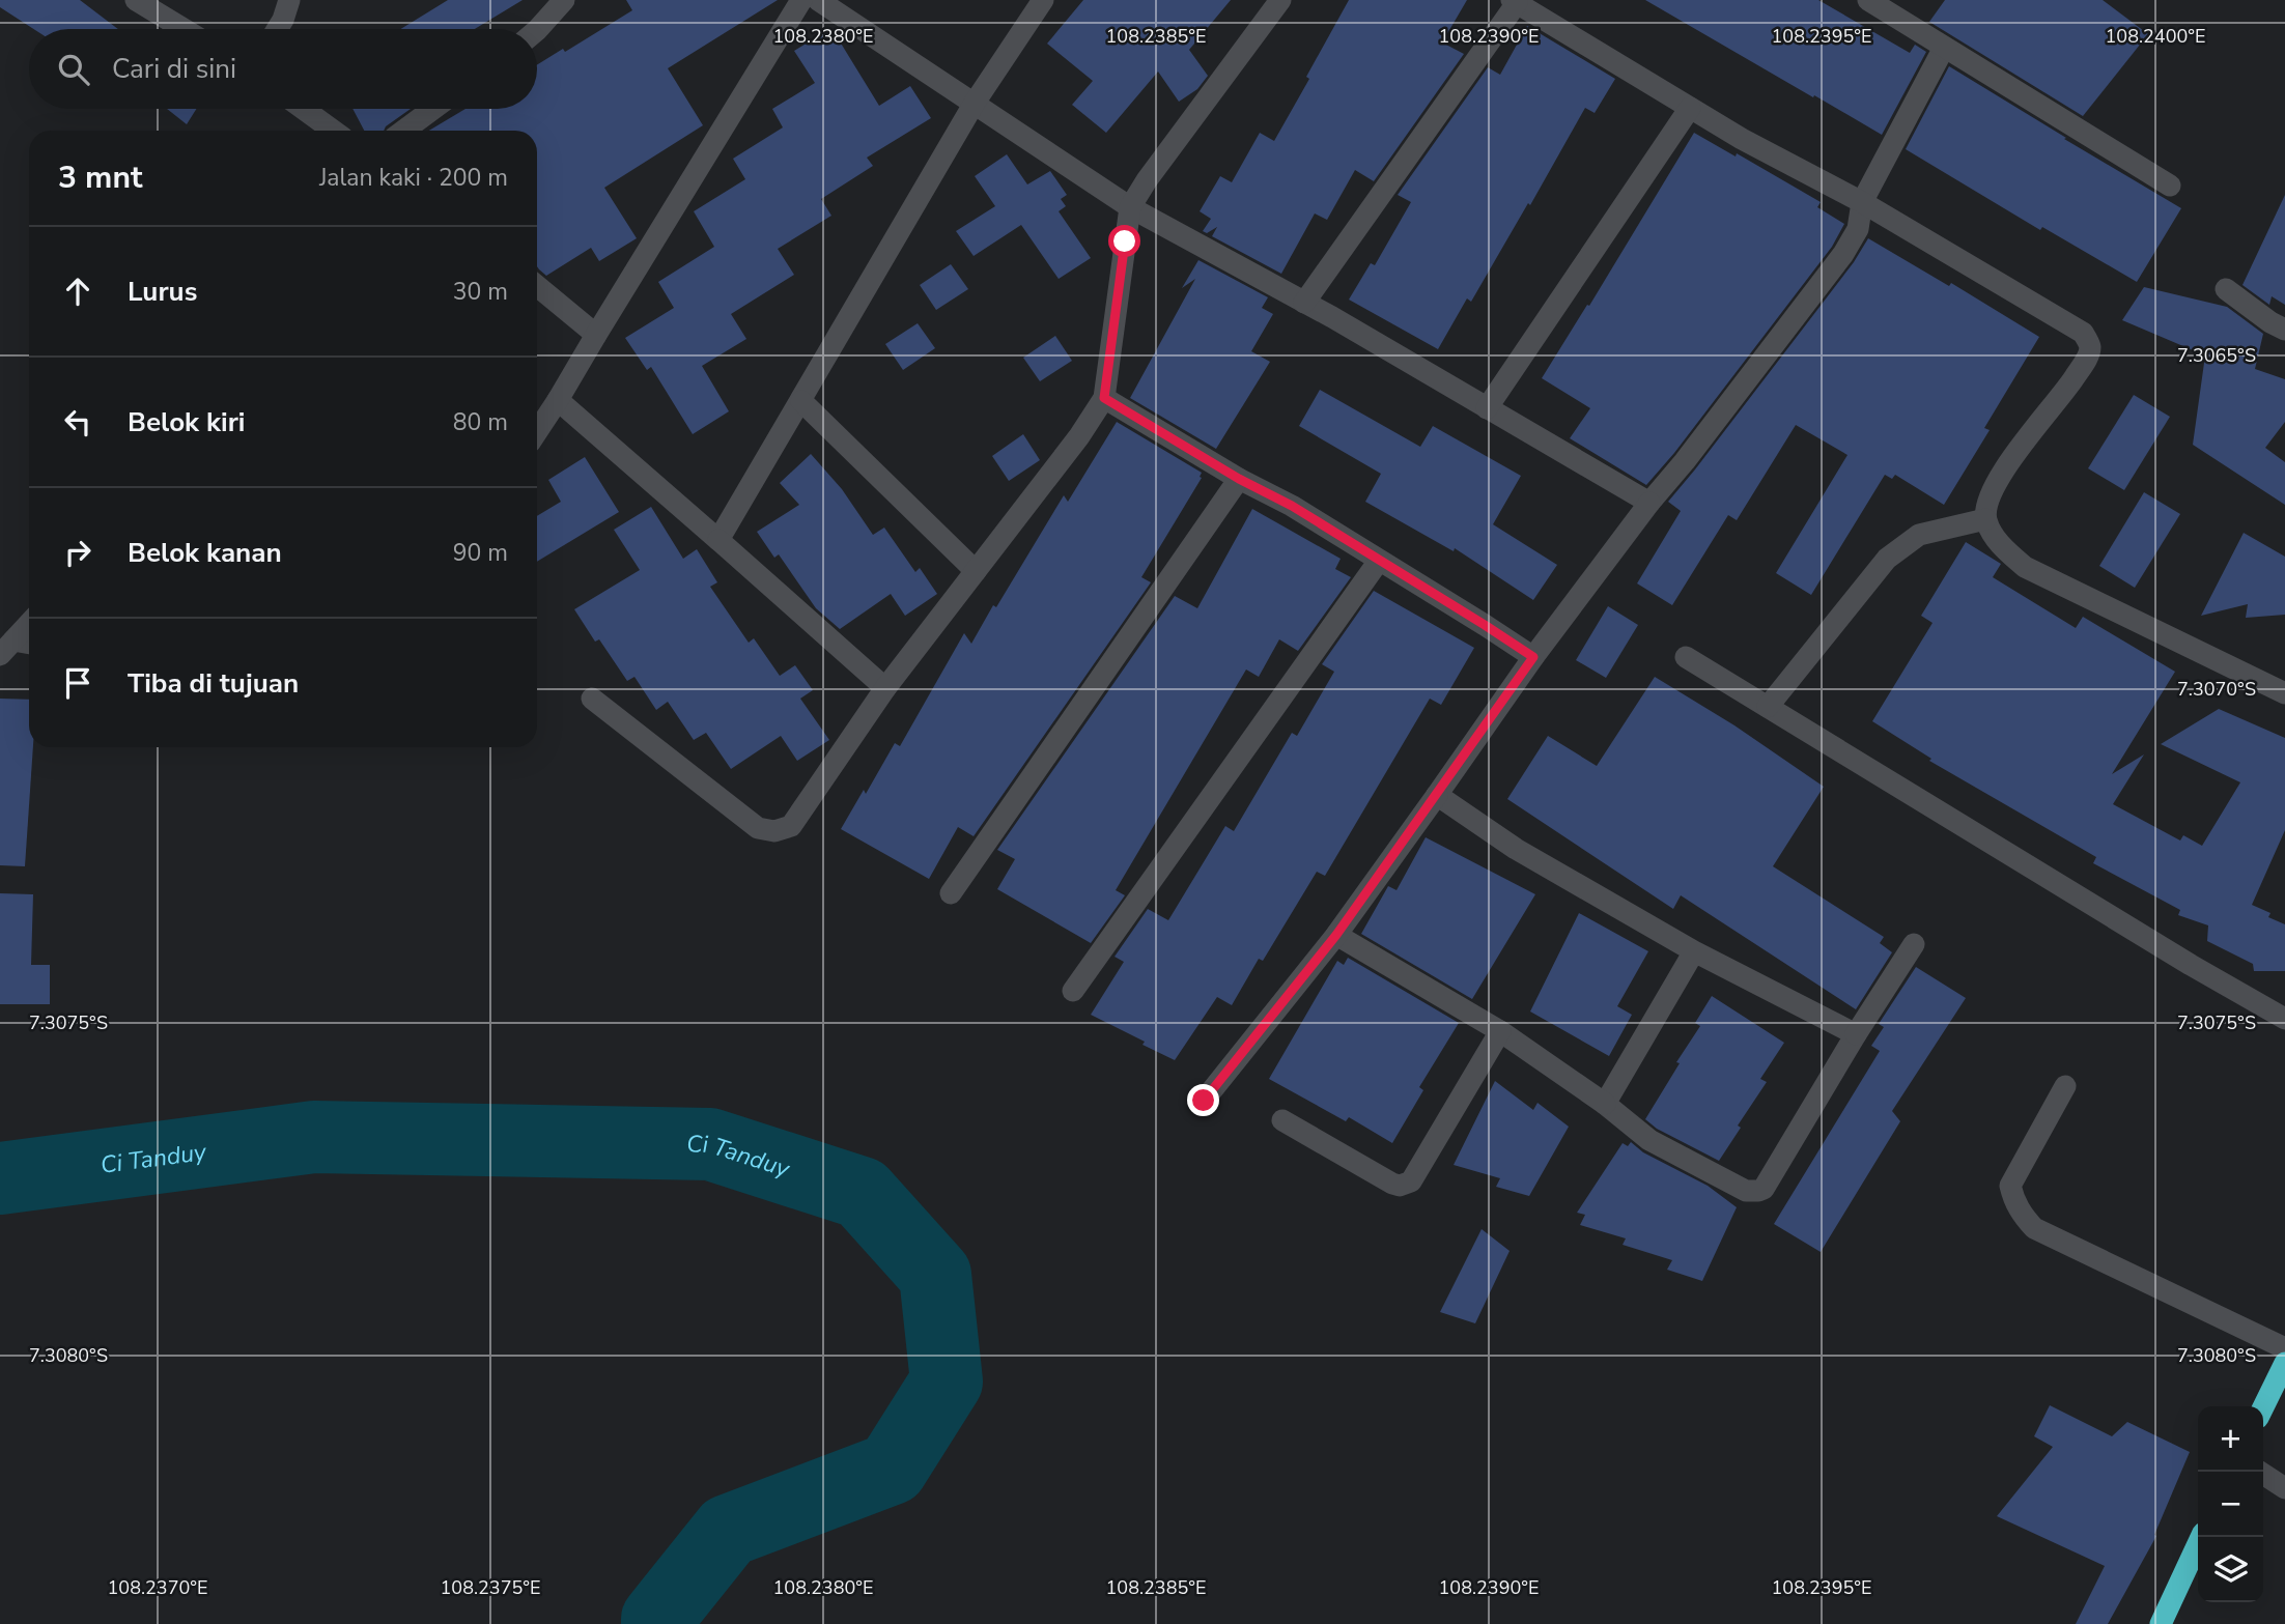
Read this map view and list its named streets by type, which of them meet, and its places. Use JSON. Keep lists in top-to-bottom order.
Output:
{
  "water": ["Ci Tanduy"],
  "page": {
    "search": "Cari di sini",
    "heading": ["3 mnt", "Jalan kaki · 200 m"],
    "list": [
      ["Lurus", "30 m"],
      ["Belok kiri", "80 m"],
      ["Belok kanan", "90 m"],
      "Tiba di tujuan"
    ],
    "map_buttons": ["+", "−"]
  },
  "coordinates": [
    "108.2380°E",
    "108.2385°E",
    "108.2390°E",
    "108.2395°E",
    "108.2400°E",
    "7.3065°S",
    "7.3070°S",
    "7.3075°S",
    "7.3080°S",
    "108.2370°E",
    "108.2375°E"
  ]
}
